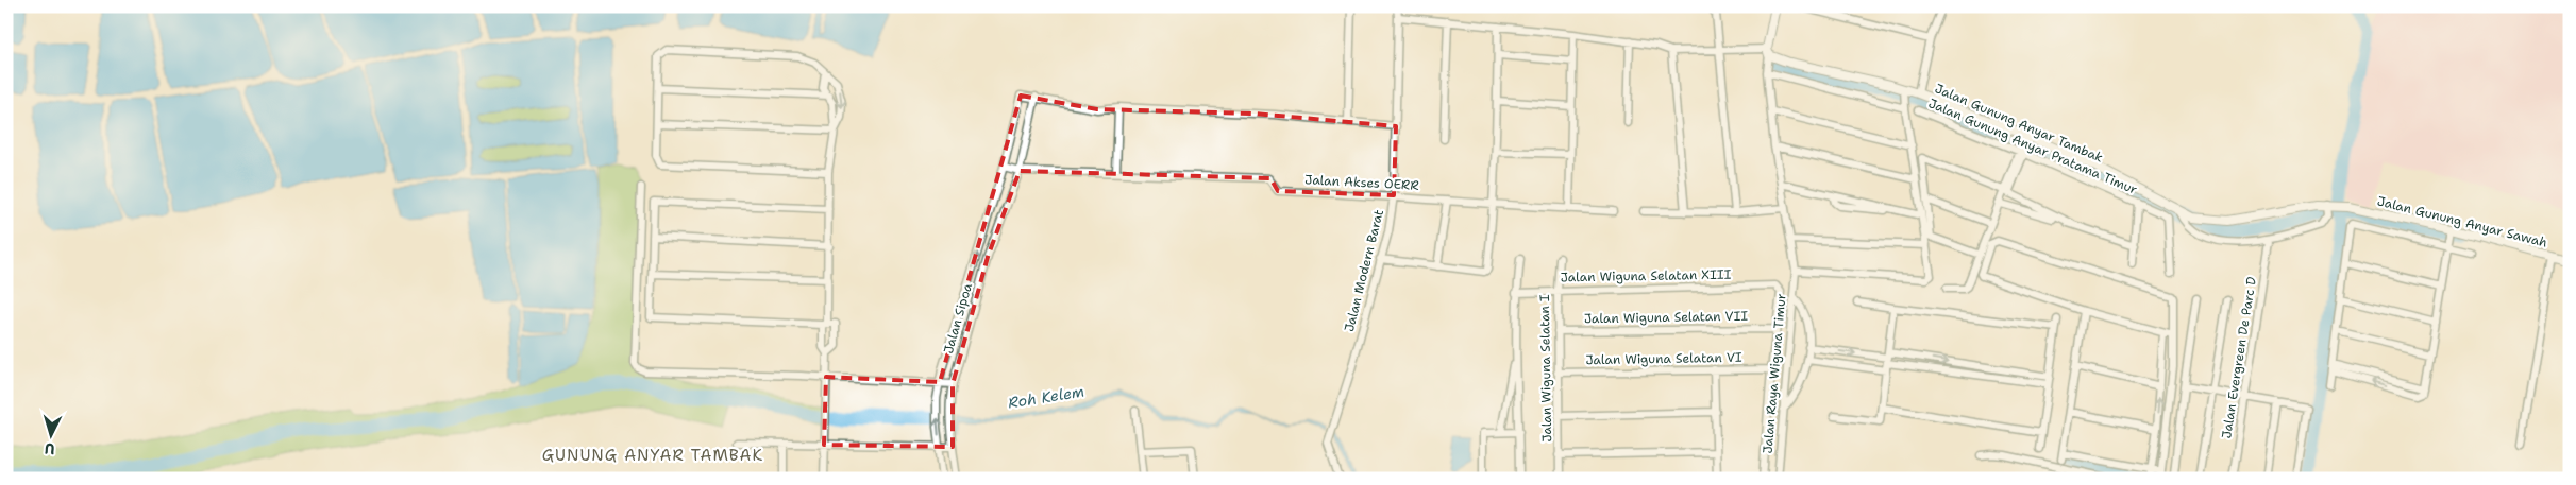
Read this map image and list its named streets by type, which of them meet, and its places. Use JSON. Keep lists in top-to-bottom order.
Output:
{
  "streets": {
    "street": [
      "Jalan Gunung Anyar Tambak",
      "Jalan Gunung Anyar Pratama Timur",
      "Jalan Akses OERR",
      "Jalan Gunung Anyar Sawah",
      "Jalan Modern Barat",
      "Jalan Wiguna Selatan XIII",
      "Jalan Wiguna Selatan VII",
      "Jalan Sipoa",
      "Jalan Evergreen De Parc D",
      "Jalan Wiguna Selatan VI",
      "Jalan Wiguna Selatan I",
      "Jalan Raya Wiguna Timur"
    ]
  },
  "crossings": [
    ["Jalan Gunung Anyar Tambak", "Jalan Gunung Anyar Pratama Timur"],
    ["Jalan Gunung Anyar Tambak", "Jalan Gunung Anyar Sawah"],
    ["Jalan Gunung Anyar Tambak", "Jalan Raya Wiguna Timur"],
    ["Jalan Akses OERR", "Jalan Modern Barat"],
    ["Jalan Wiguna Selatan XIII", "Jalan Wiguna Selatan I"],
    ["Jalan Wiguna Selatan XIII", "Jalan Raya Wiguna Timur"],
    ["Jalan Wiguna Selatan VII", "Jalan Wiguna Selatan I"],
    ["Jalan Wiguna Selatan VII", "Jalan Raya Wiguna Timur"],
    ["Jalan Wiguna Selatan VI", "Jalan Wiguna Selatan I"],
    ["Jalan Wiguna Selatan VI", "Jalan Raya Wiguna Timur"]
  ],
  "districts": ["GUNUNG ANYAR TAMBAK"],
  "water": ["Roh Kelem"],
  "north": "bottom"
}
